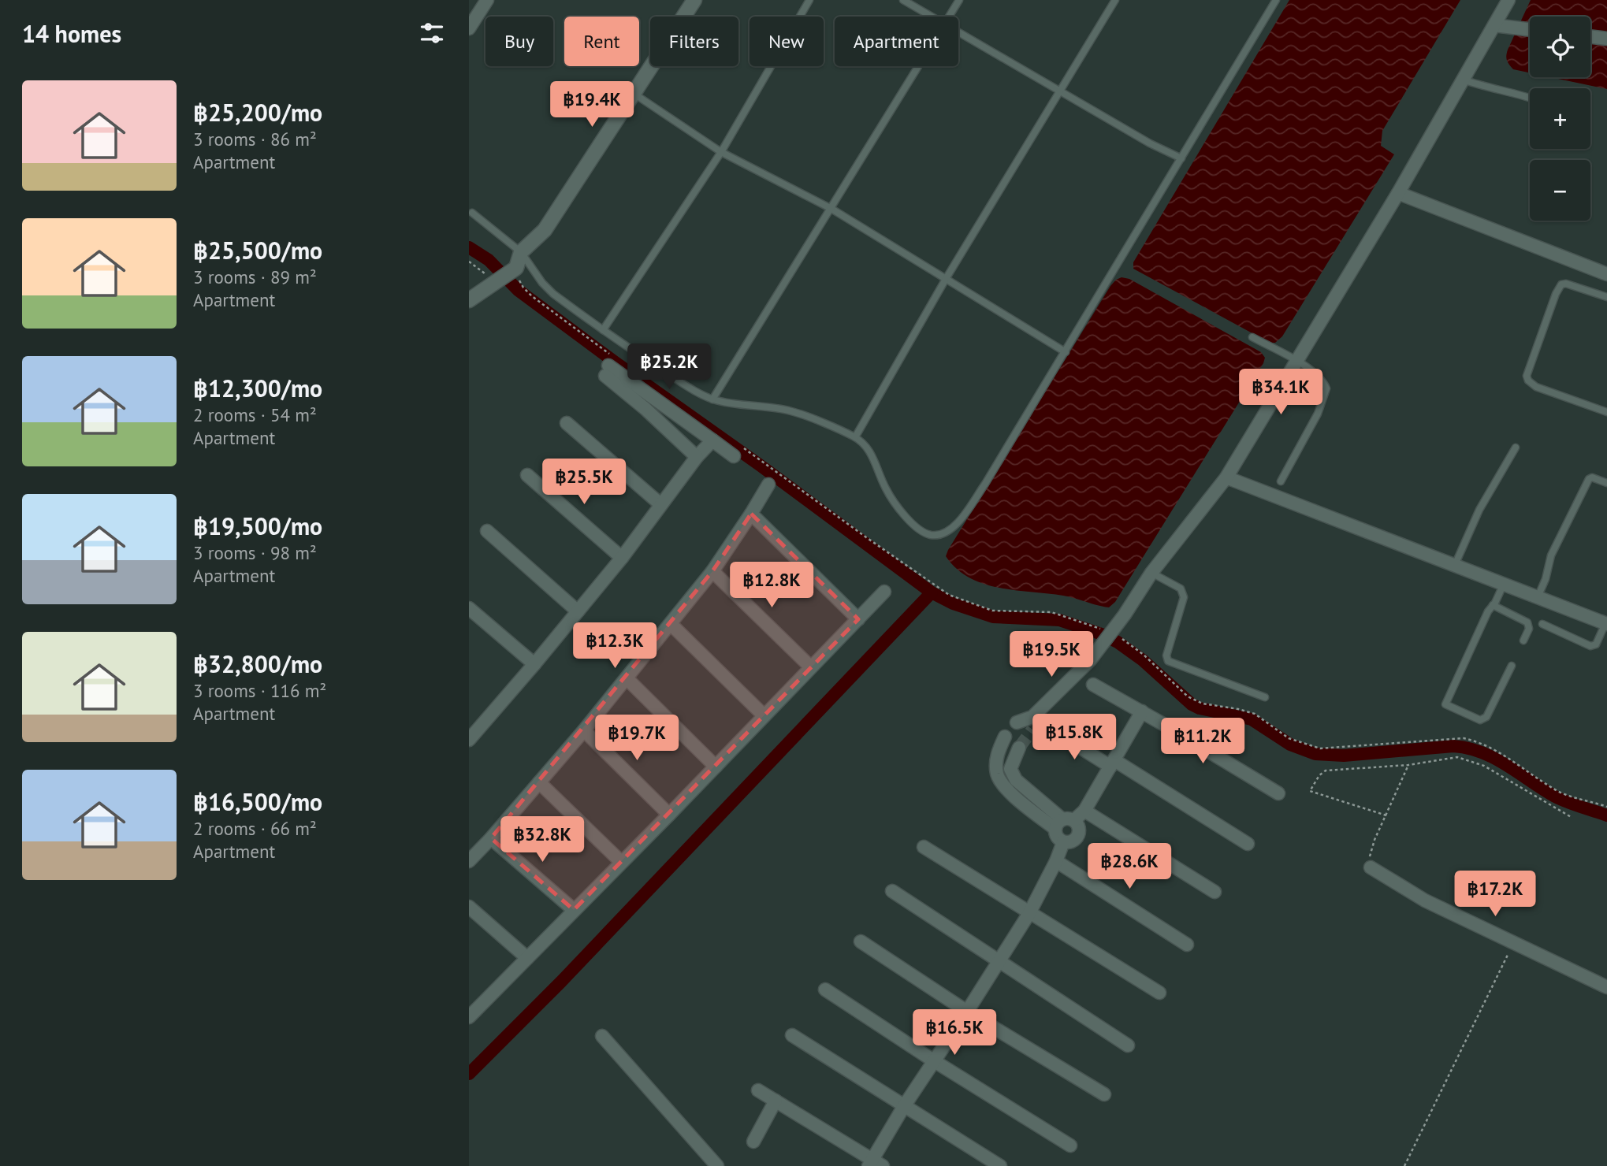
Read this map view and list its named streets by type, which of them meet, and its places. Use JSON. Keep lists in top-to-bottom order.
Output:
{
  "page": {
    "heading": "14 homes",
    "map_buttons": ["+", "−"],
    "chip": [
      "Buy",
      "Rent",
      "Filters",
      "New",
      "Apartment"
    ],
    "list": [
      {
        "name": "฿25,200/mo",
        "note": "3 rooms · 86 m² · Apartment"
      },
      {
        "name": "฿25,500/mo",
        "note": "3 rooms · 89 m² · Apartment"
      },
      {
        "name": "฿12,300/mo",
        "note": "2 rooms · 54 m² · Apartment"
      },
      {
        "name": "฿19,500/mo",
        "note": "3 rooms · 98 m² · Apartment"
      },
      {
        "name": "฿32,800/mo",
        "note": "3 rooms · 116 m² · Apartment"
      },
      {
        "name": "฿16,500/mo",
        "note": "2 rooms · 66 m² · Apartment"
      }
    ],
    "price": [
      "฿19.4K",
      "฿25.2K",
      "฿34.1K",
      "฿25.5K",
      "฿12.8K",
      "฿12.3K",
      "฿19.5K",
      "฿15.8K",
      "฿19.7K",
      "฿11.2K",
      "฿32.8K",
      "฿28.6K",
      "฿17.2K",
      "฿16.5K"
    ]
  }
}
